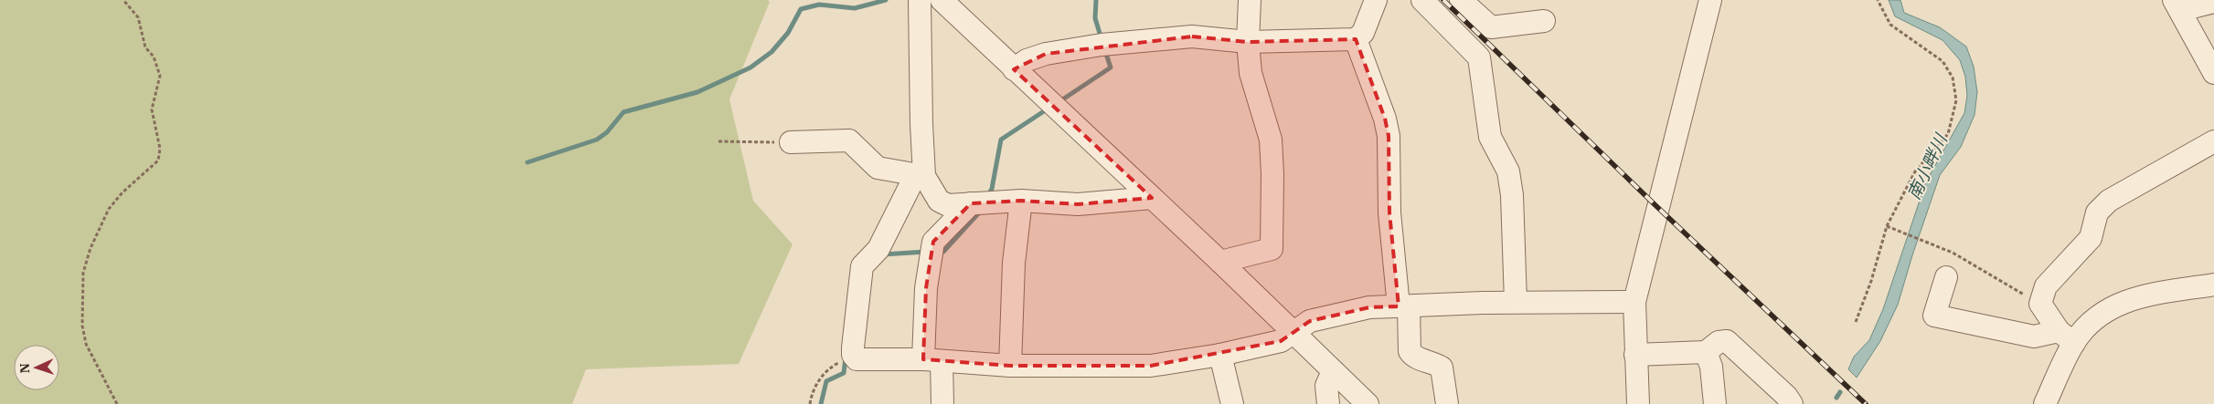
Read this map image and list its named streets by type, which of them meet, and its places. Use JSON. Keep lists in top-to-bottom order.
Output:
{
  "water": ["南小畔川"],
  "north": "left"
}
